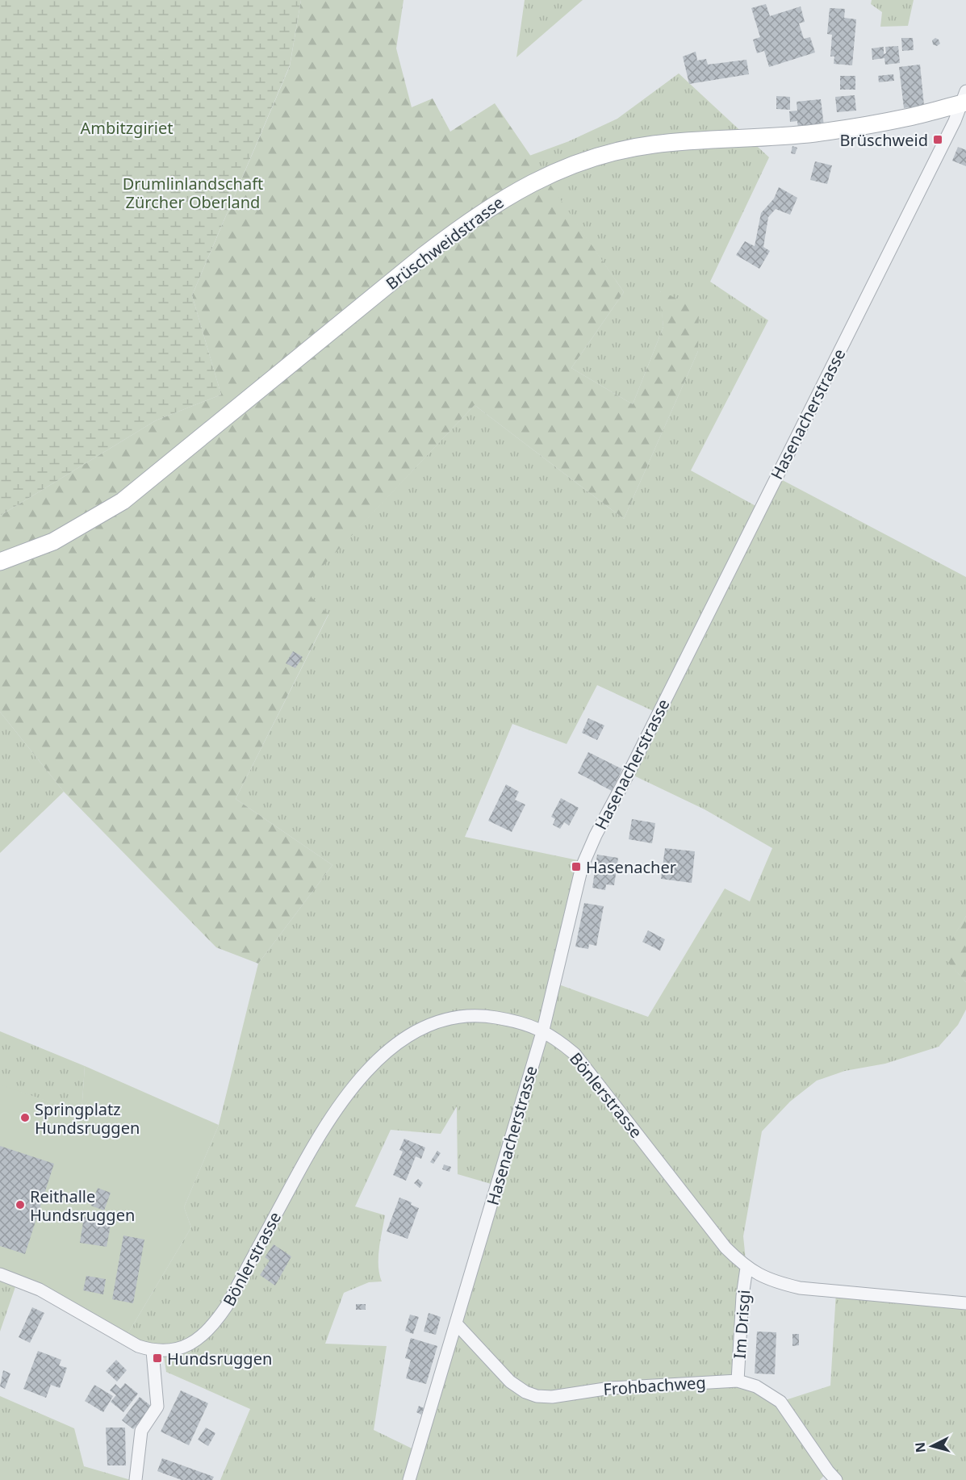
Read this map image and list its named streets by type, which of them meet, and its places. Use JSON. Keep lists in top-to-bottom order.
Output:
{
  "streets": {
    "street": [
      "Brüschweidstrasse",
      "Hasenacherstrasse",
      "Bönlerstrasse",
      "Im Drisgi",
      "Frohbachweg"
    ]
  },
  "crossings": [
    ["Brüschweidstrasse", "Hasenacherstrasse"],
    ["Hasenacherstrasse", "Bönlerstrasse"],
    ["Hasenacherstrasse", "Frohbachweg"],
    ["Bönlerstrasse", "Im Drisgi"],
    ["Im Drisgi", "Frohbachweg"]
  ],
  "parks": ["Ambitzgiriet", "Drumlinlandschaft Zürcher Oberland"],
  "places": {
    "transit": ["Brüschweid", "Hasenacher", "Hundsruggen"],
    "other": ["Springplatz Hundsruggen", "Reithalle Hundsruggen"]
  },
  "north": "left"
}
